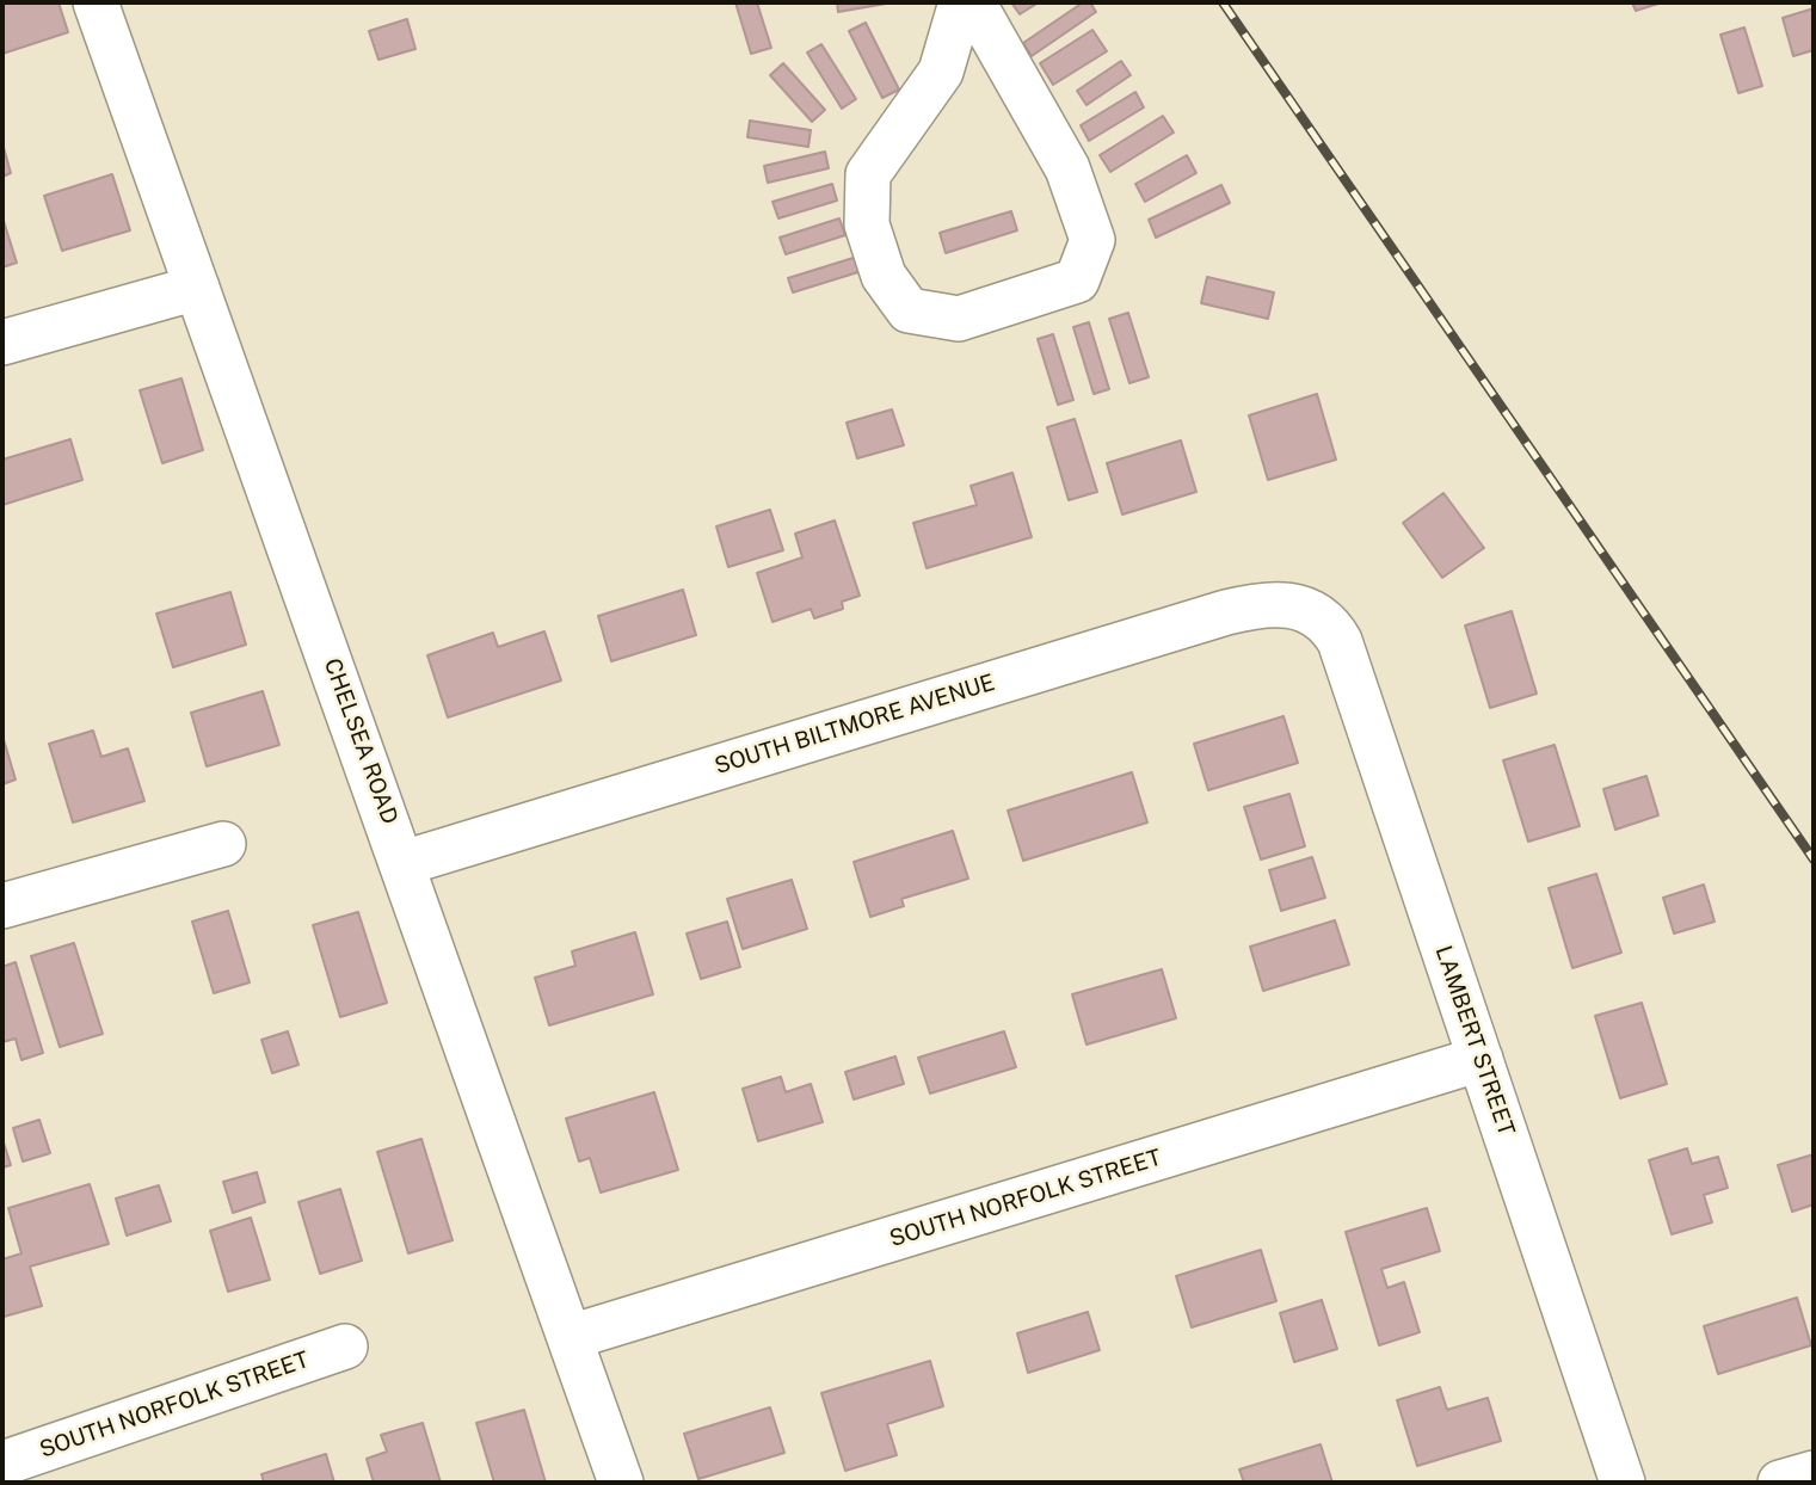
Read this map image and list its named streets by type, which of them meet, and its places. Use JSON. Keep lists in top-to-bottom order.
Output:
{
  "streets": {
    "street": [
      "SOUTH BILTMORE AVENUE",
      "CHELSEA ROAD",
      "LAMBERT STREET",
      "SOUTH NORFOLK STREET"
    ]
  },
  "crossings": [
    ["SOUTH BILTMORE AVENUE", "CHELSEA ROAD"],
    ["SOUTH BILTMORE AVENUE", "LAMBERT STREET"],
    ["CHELSEA ROAD", "SOUTH NORFOLK STREET"],
    ["LAMBERT STREET", "SOUTH NORFOLK STREET"]
  ]
}
